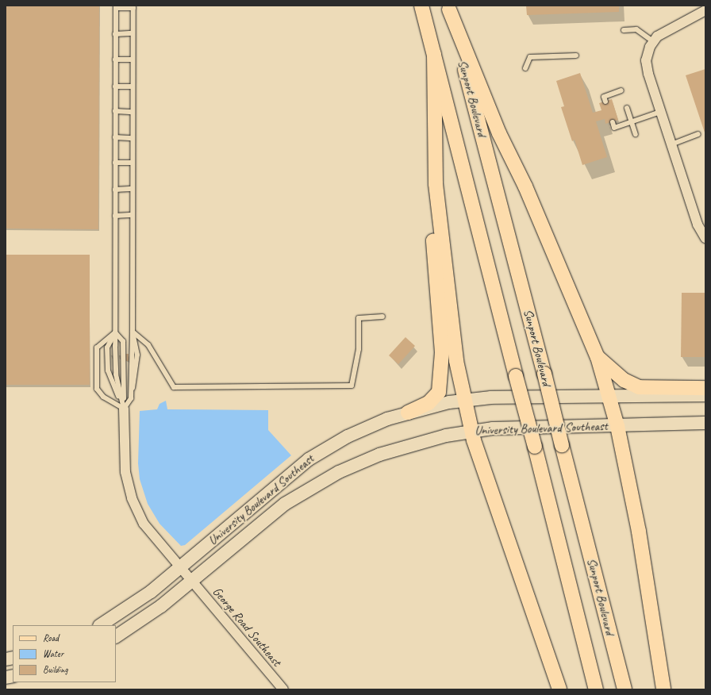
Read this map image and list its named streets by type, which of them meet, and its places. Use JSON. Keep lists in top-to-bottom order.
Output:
{
  "streets": {
    "main road": ["Sunport Boulevard", "University Boulevard Southeast"],
    "street": ["George Road Southeast"]
  },
  "crossings": [
    ["University Boulevard Southeast", "George Road Southeast"]
  ],
  "legend": ["Road", "Water", "Building"]
}
